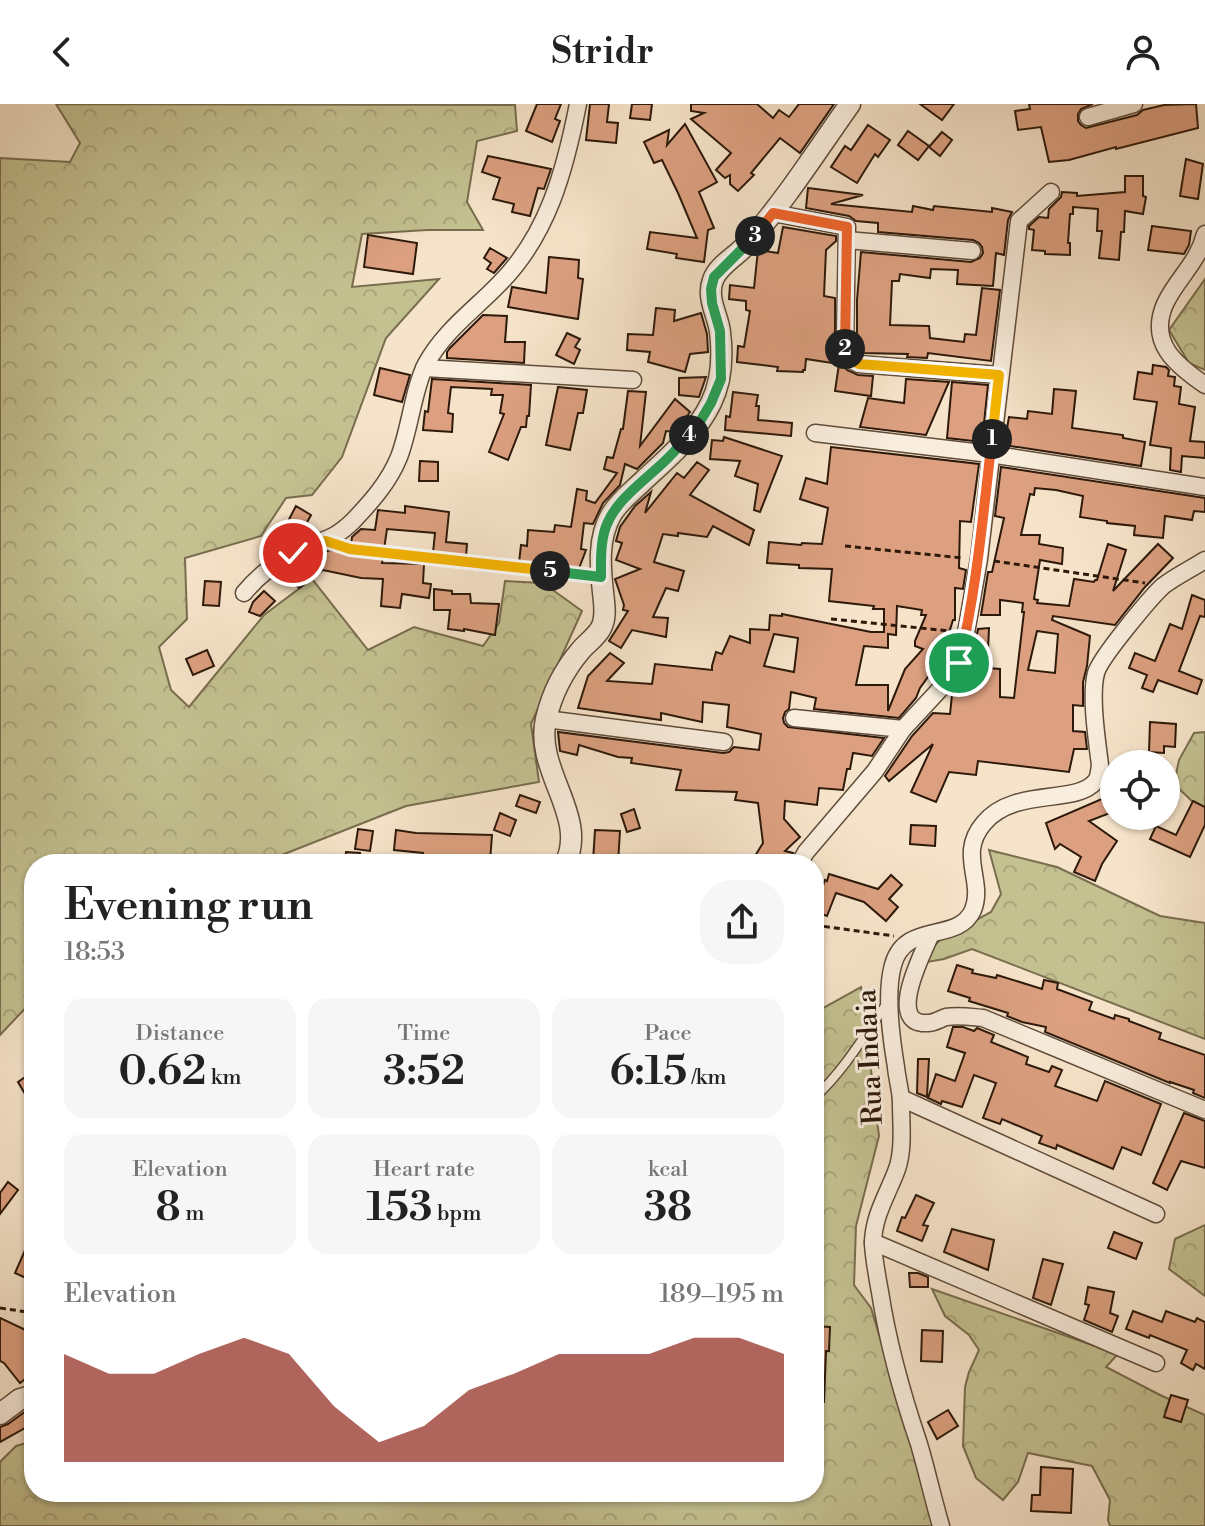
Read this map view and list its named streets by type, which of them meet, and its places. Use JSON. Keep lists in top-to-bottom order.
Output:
{
  "streets": {
    "street": ["Rua Indaia"]
  },
  "page": {
    "header": "Stridr",
    "pins": [
      "3",
      "2",
      "4",
      "1",
      "5"
    ],
    "heading": ["Evening run", "18:53"],
    "stats": [
      ["Distance", "0.62 km"],
      ["Time", "3:52"],
      ["Pace", "6:15 /km"],
      ["Elevation", "8 m"],
      ["Heart rate", "153 bpm"],
      ["kcal", "38"]
    ],
    "chart": ["Elevation", "189–195 m"]
  }
}
